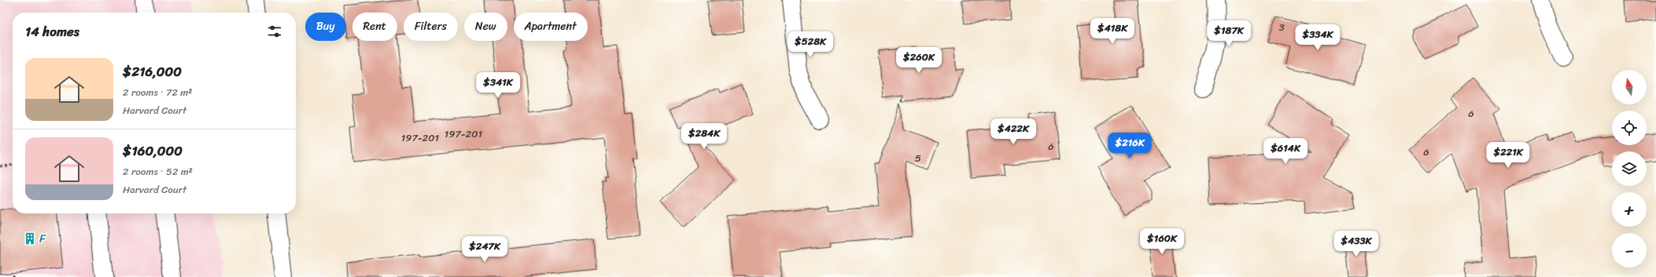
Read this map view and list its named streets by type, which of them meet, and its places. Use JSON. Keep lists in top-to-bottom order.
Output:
{
  "places": {
    "building": ["F"]
  },
  "house_numbers": [
    "3",
    "6",
    "197-201",
    "197-201",
    "6",
    "6",
    "5"
  ],
  "north": "top",
  "page": {
    "chip": [
      "Buy",
      "Rent",
      "Filters",
      "New",
      "Apartment"
    ],
    "heading": "14 homes",
    "price": [
      "$418K",
      "$187K",
      "$334K",
      "$528K",
      "$260K",
      "$341K",
      "$422K",
      "$284K",
      "$216K",
      "$614K",
      "$221K",
      "$160K",
      "$433K",
      "$247K"
    ],
    "list": [
      {
        "name": "$216,000",
        "note": "2 rooms · 72 m² · Harvard Court"
      },
      {
        "name": "$160,000",
        "note": "2 rooms · 52 m² · Harvard Court"
      }
    ],
    "map_buttons": ["+", "−"]
  }
}
